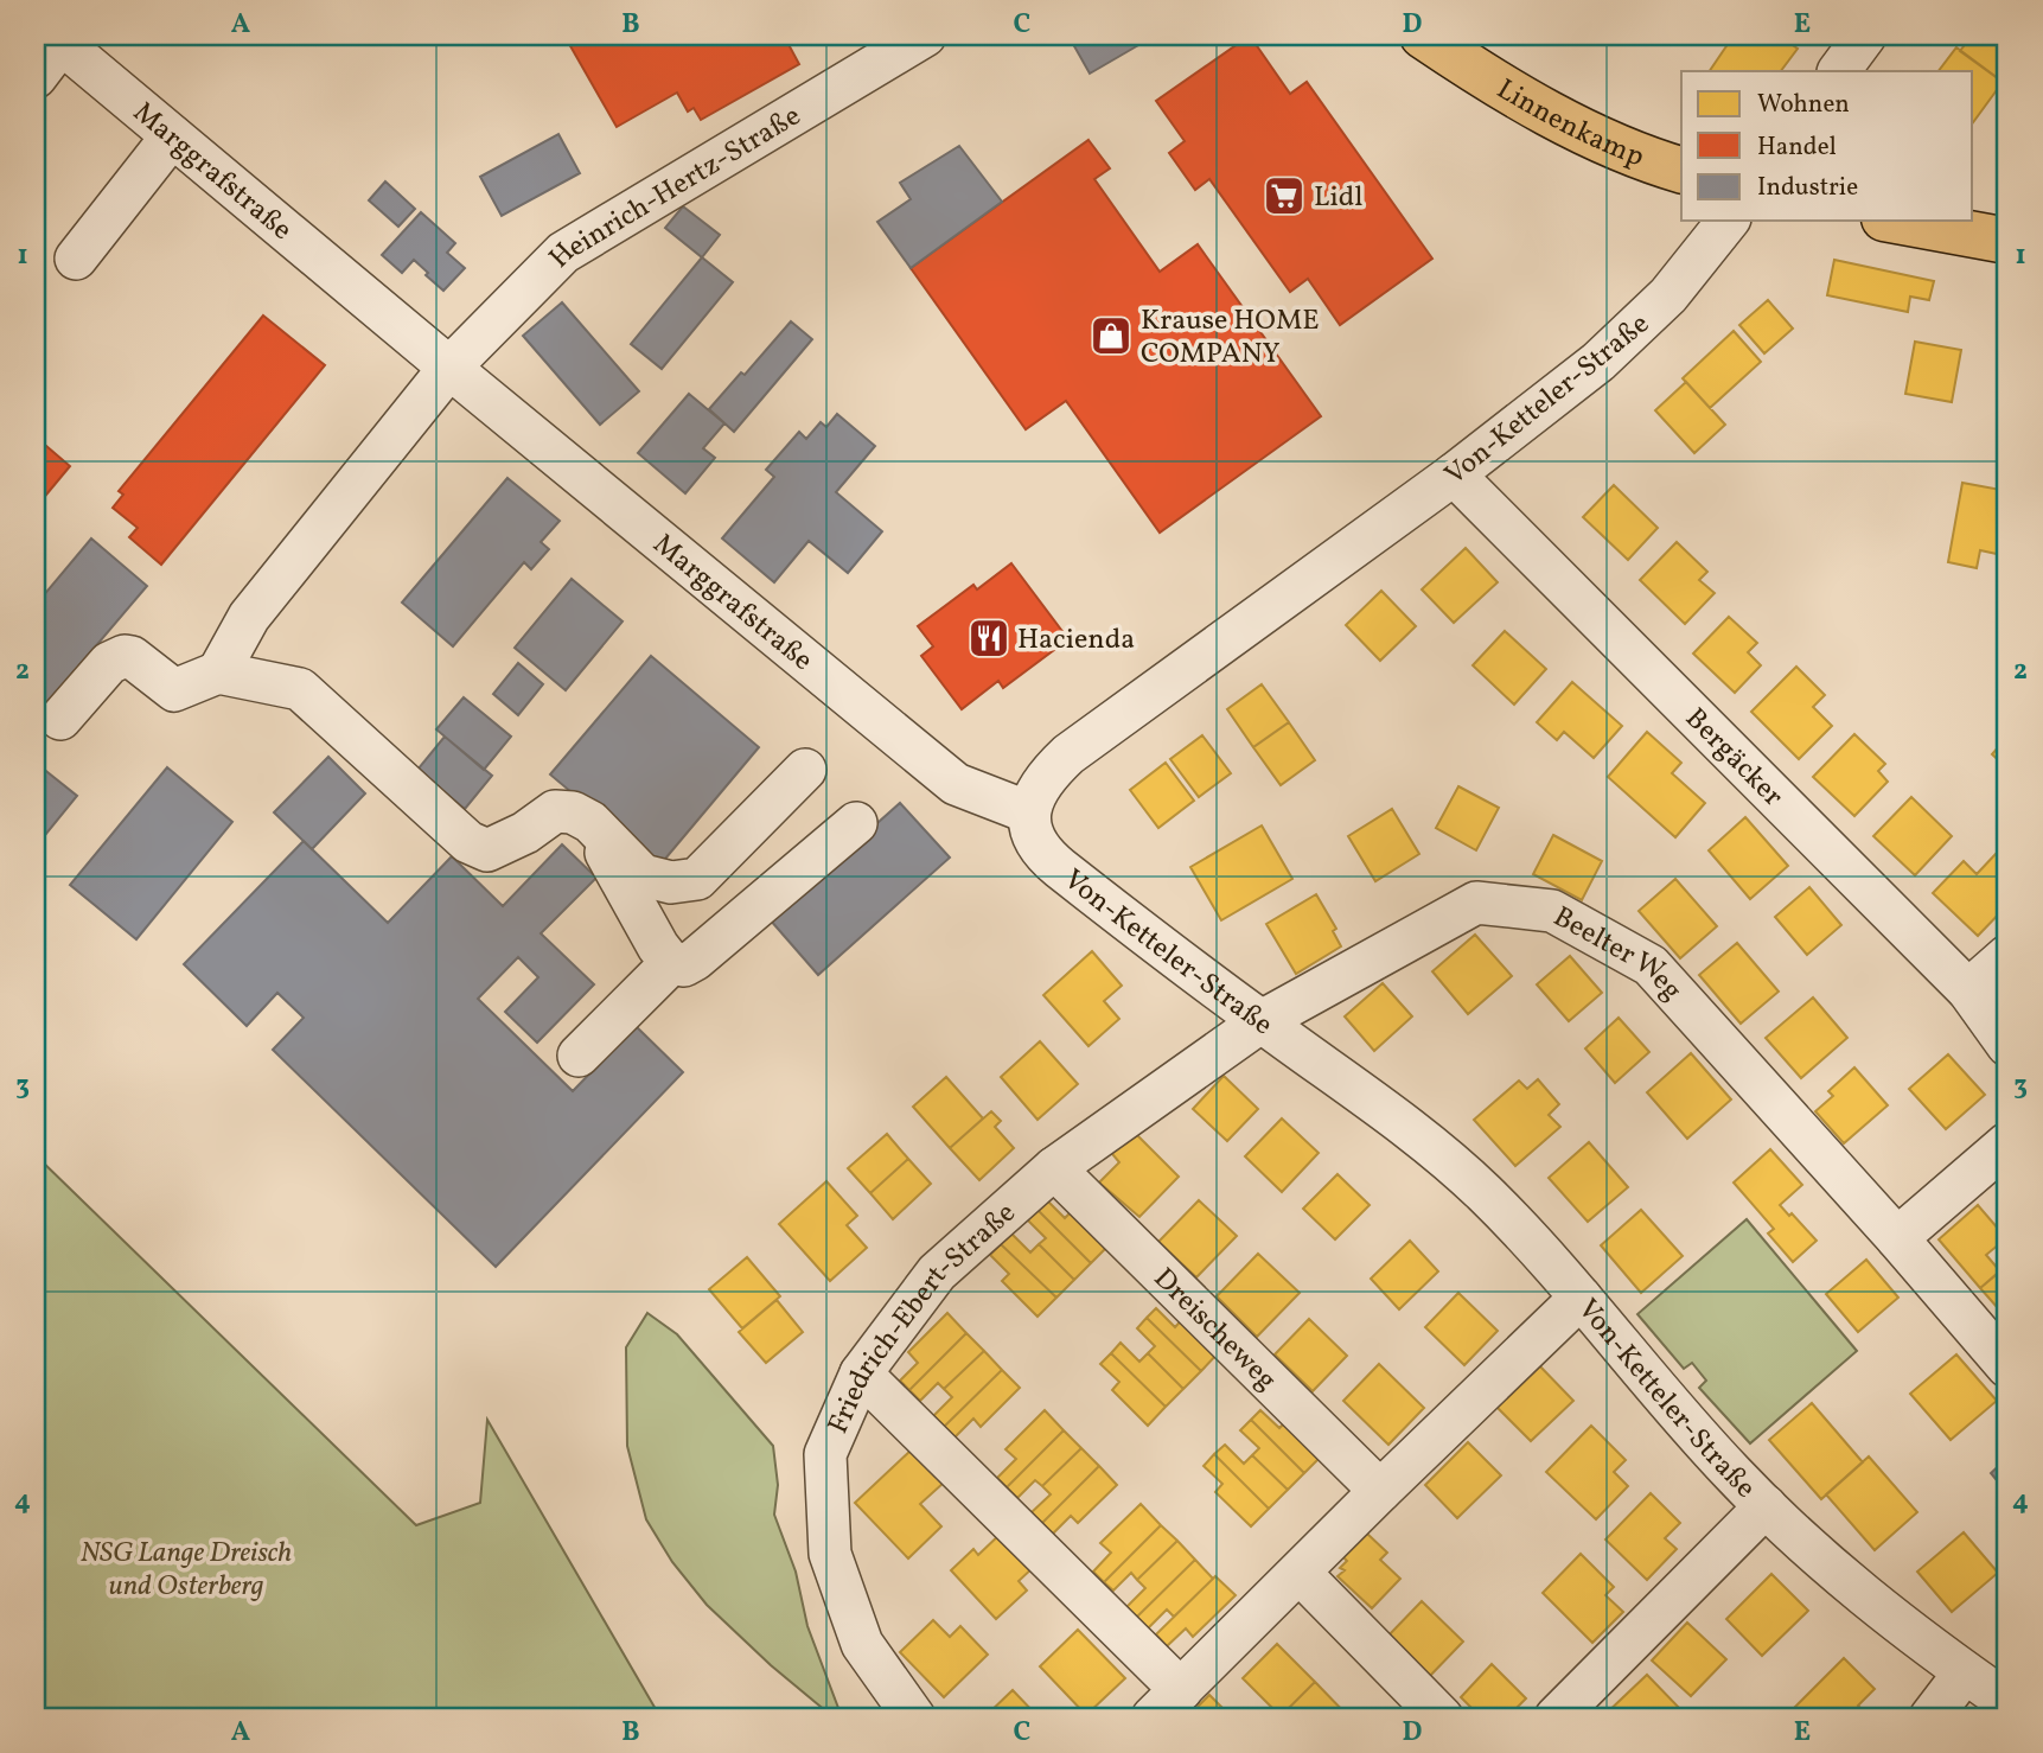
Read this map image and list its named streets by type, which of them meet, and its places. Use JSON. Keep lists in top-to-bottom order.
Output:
{
  "streets": {
    "main road": ["Linnenkamp"],
    "street": [
      "Marggrafstraße",
      "Heinrich-Hertz-Straße",
      "Von-Ketteler-Straße",
      "Bergäcker",
      "Beelter Weg",
      "Friedrich-Ebert-Straße",
      "Dreischeweg"
    ]
  },
  "crossings": [
    ["Marggrafstraße", "Heinrich-Hertz-Straße"],
    ["Marggrafstraße", "Von-Ketteler-Straße"],
    ["Von-Ketteler-Straße", "Bergäcker"],
    ["Von-Ketteler-Straße", "Beelter Weg"],
    ["Von-Ketteler-Straße", "Friedrich-Ebert-Straße"],
    ["Beelter Weg", "Friedrich-Ebert-Straße"],
    ["Friedrich-Ebert-Straße", "Dreischeweg"]
  ],
  "parks": ["NSG Lange Dreisch und Osterberg"],
  "places": {
    "supermarket": ["Lidl"],
    "shop": ["Krause HOME COMPANY"],
    "restaurant": ["Hacienda"]
  },
  "legend": ["Wohnen", "Handel", "Industrie"],
  "grid": {
    "columns": [
      "A",
      "B",
      "C",
      "D",
      "E"
    ],
    "rows": [
      "1",
      "2",
      "3",
      "4"
    ]
  }
}
